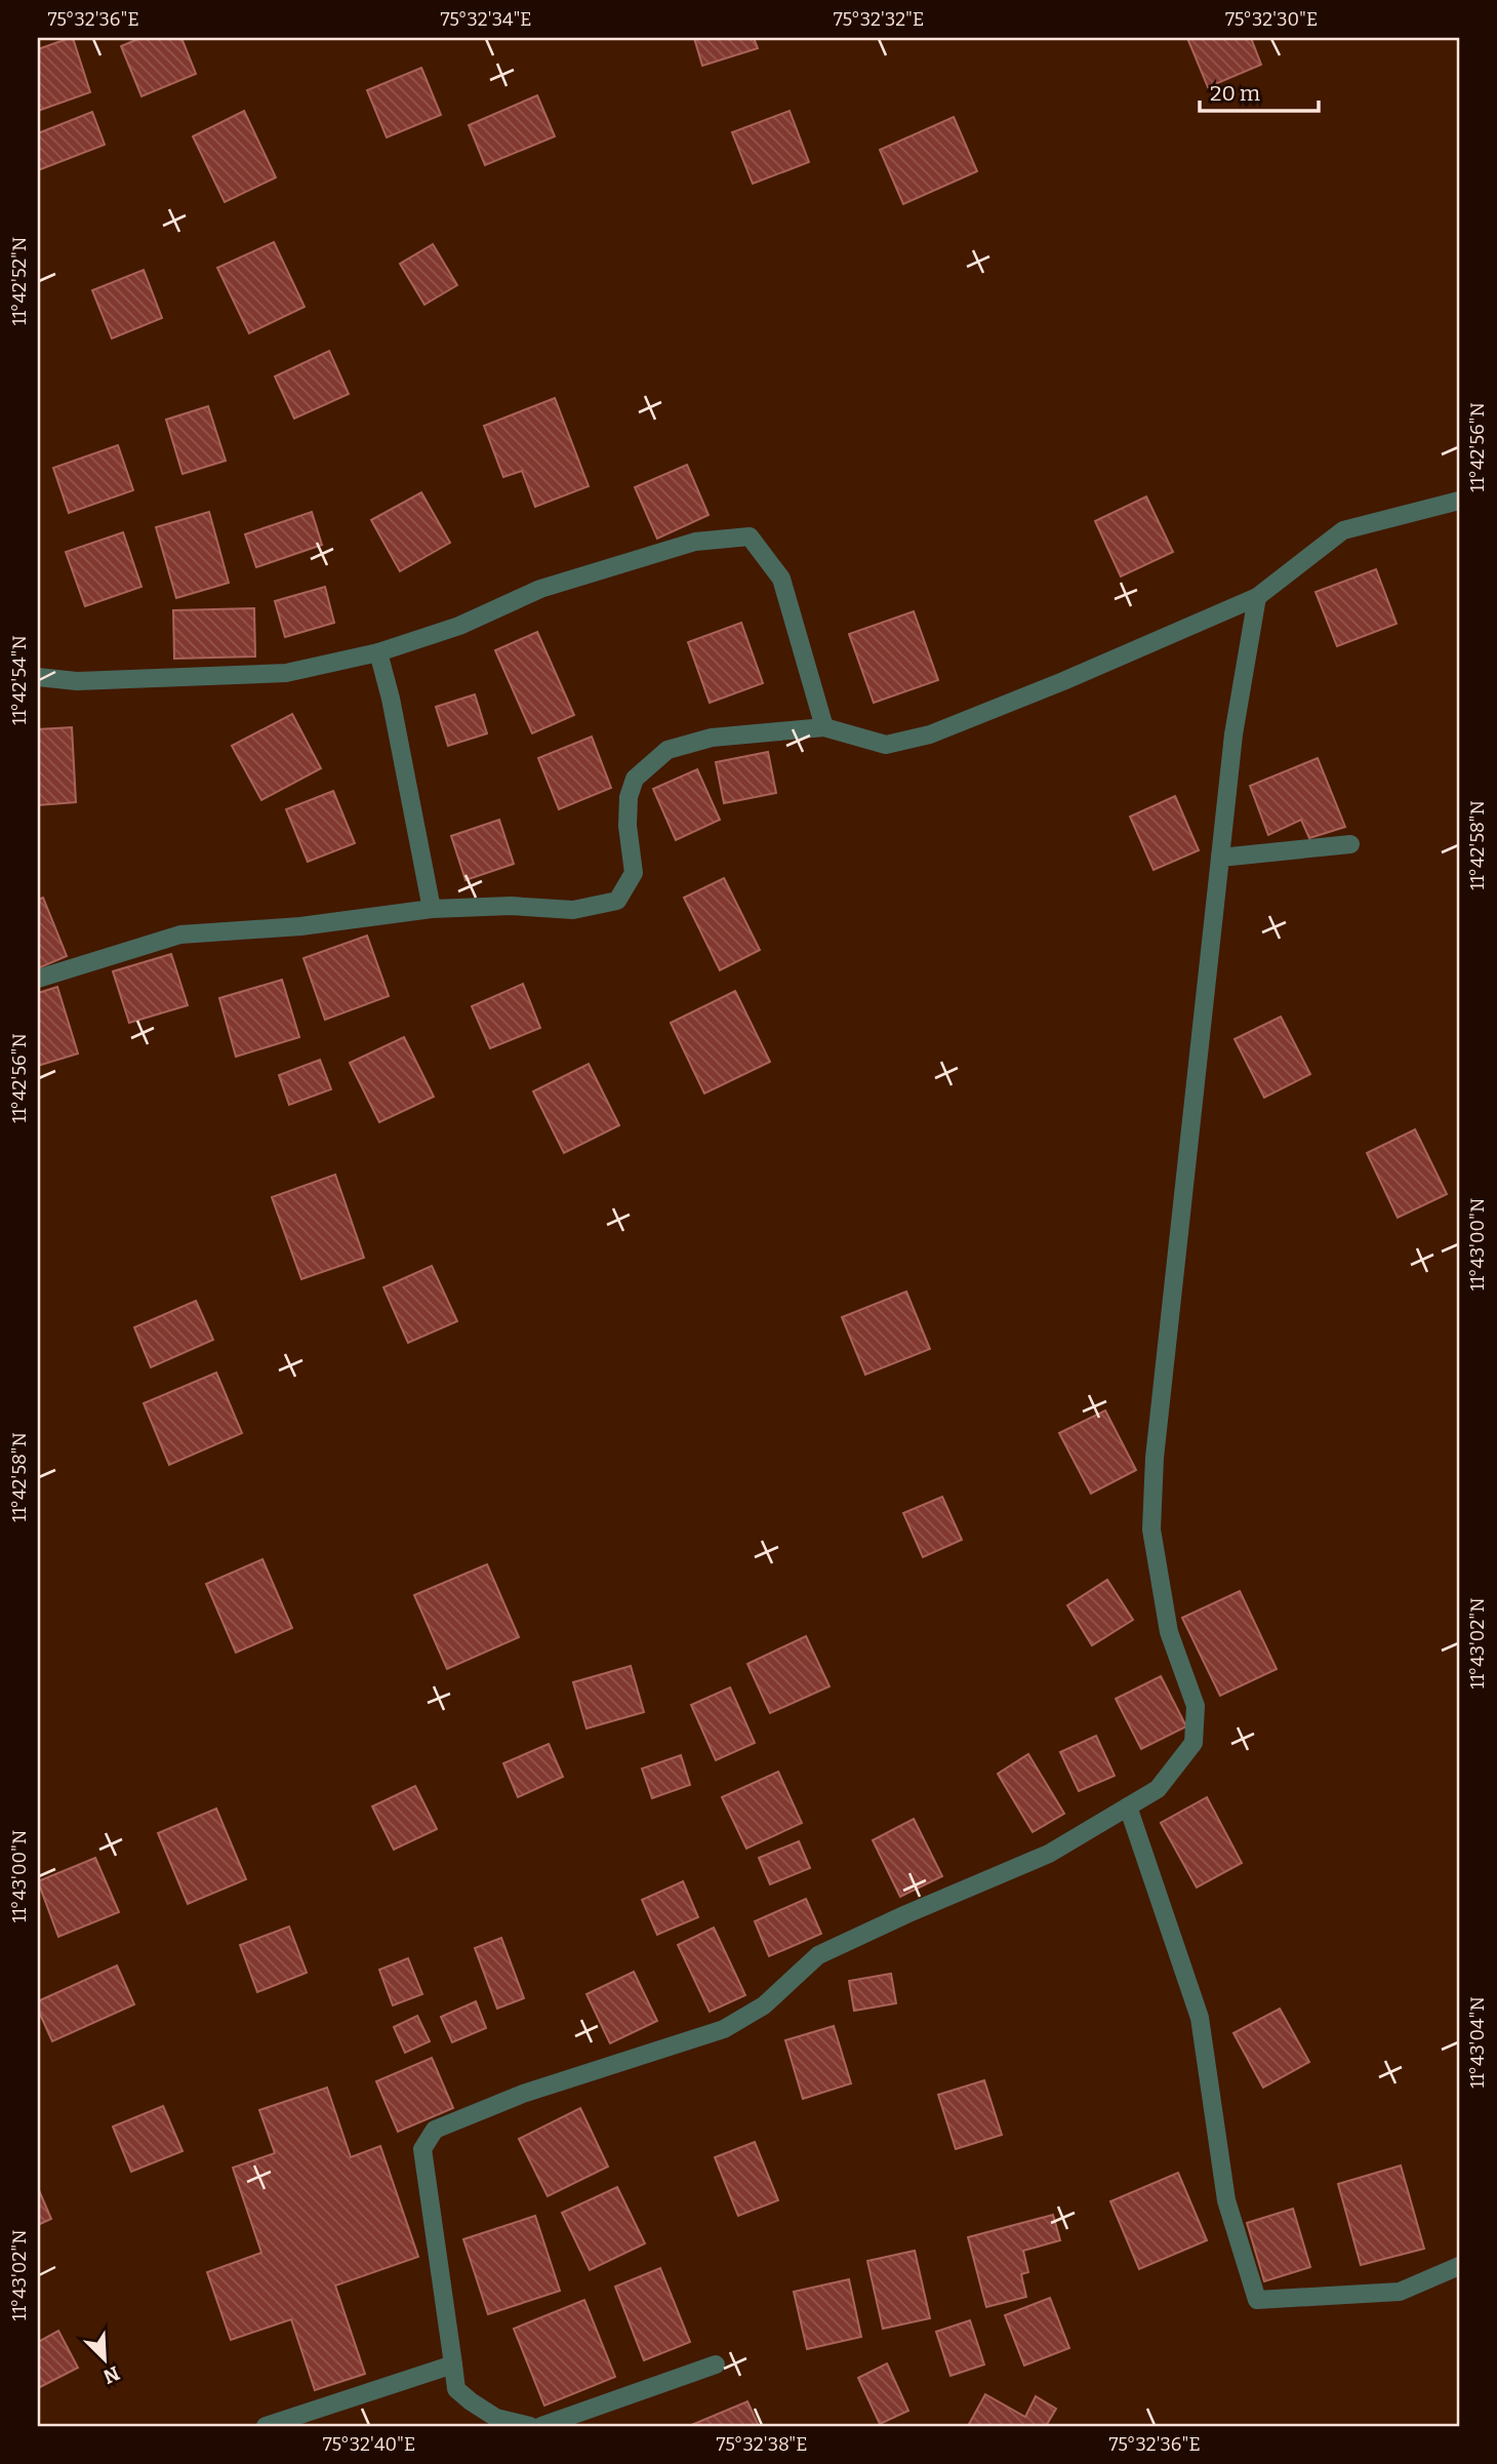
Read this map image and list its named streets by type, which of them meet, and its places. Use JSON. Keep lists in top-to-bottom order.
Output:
{
  "scale_bar": "20 m",
  "north": "bottom right",
  "coordinates": [
    "75°32'36\"E",
    "75°32'34\"E",
    "75°32'32\"E",
    "75°32'30\"E",
    "11°42'52\"N",
    "11°42'56\"N",
    "11°42'54\"N",
    "11°42'58\"N",
    "11°43'00\"N",
    "11°43'02\"N",
    "11°43'04\"N",
    "75°32'40\"E",
    "75°32'38\"E"
  ]
}
